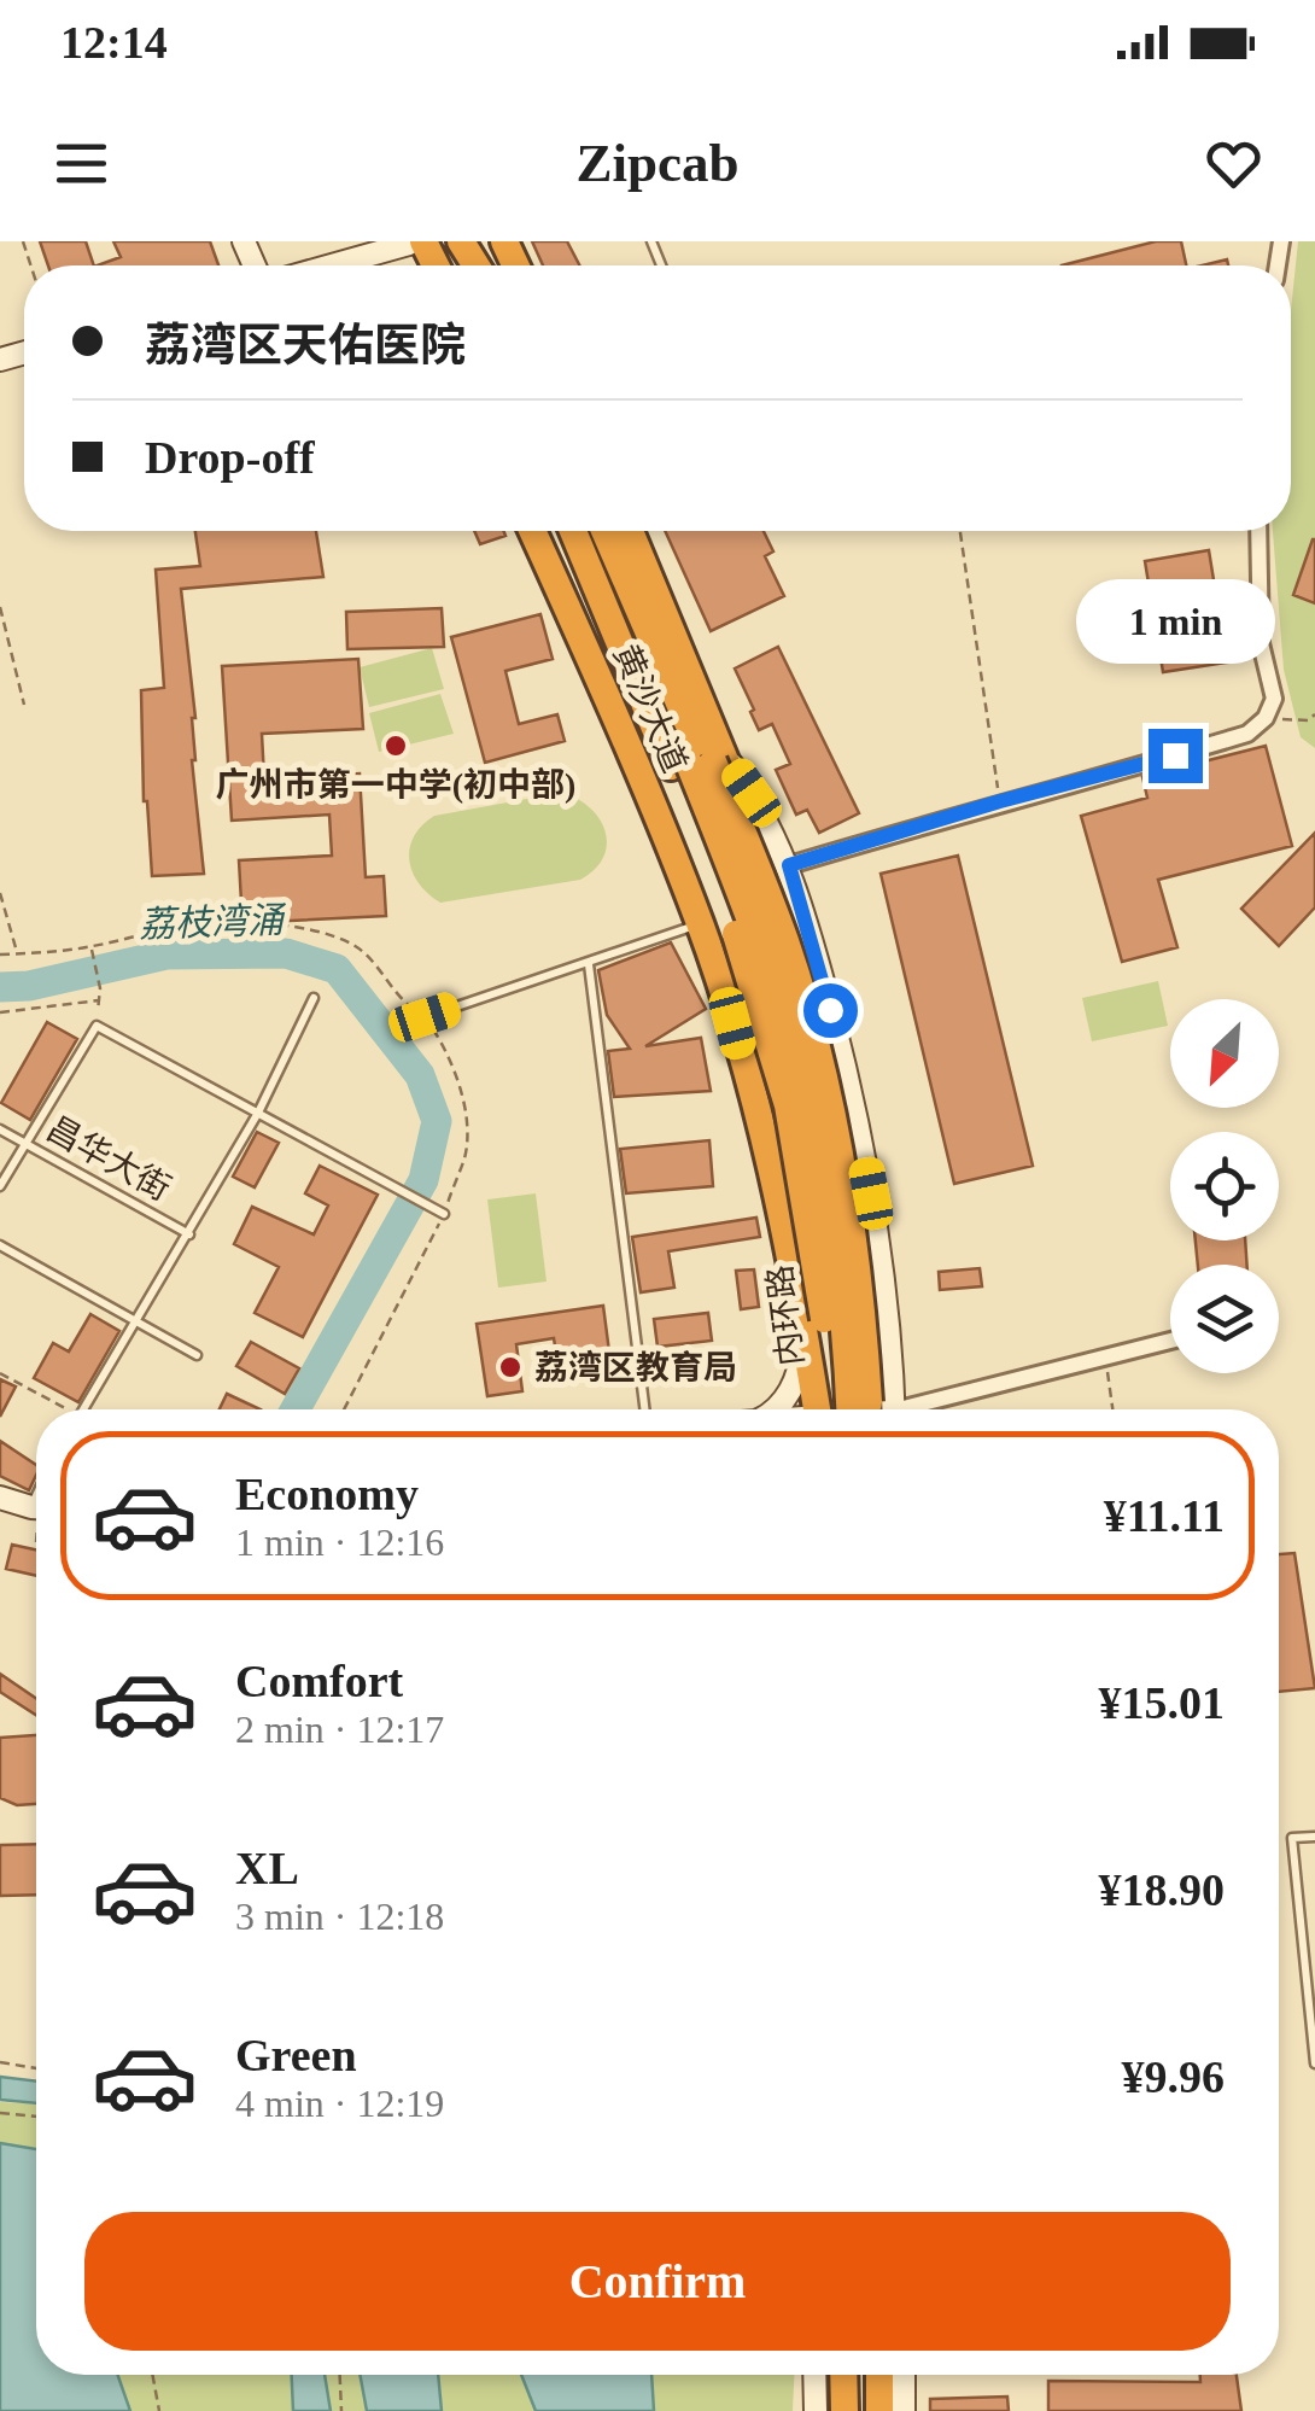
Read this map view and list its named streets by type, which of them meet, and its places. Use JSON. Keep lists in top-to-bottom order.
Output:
{
  "streets": {
    "highway": ["黄沙大道", "内环路"],
    "lane": ["昌华大街"]
  },
  "water": ["荔枝湾涌"],
  "places": ["广州市第一中学(初中部)", "荔湾区教育局"],
  "north": "bottom left",
  "page": {
    "status": "12:14",
    "header": "Zipcab",
    "banner": ["荔湾区天佑医院", "Drop-off"],
    "bubble": "1 min",
    "list": [
      {
        "name": "Economy",
        "note": "1 min · 12:16",
        "value": "¥11.11"
      },
      {
        "name": "Comfort",
        "note": "2 min · 12:17",
        "value": "¥15.01"
      },
      {
        "name": "XL",
        "note": "3 min · 12:18",
        "value": "¥18.90"
      },
      {
        "name": "Green",
        "note": "4 min · 12:19",
        "value": "¥9.96"
      }
    ],
    "buttons": "Confirm"
  }
}
